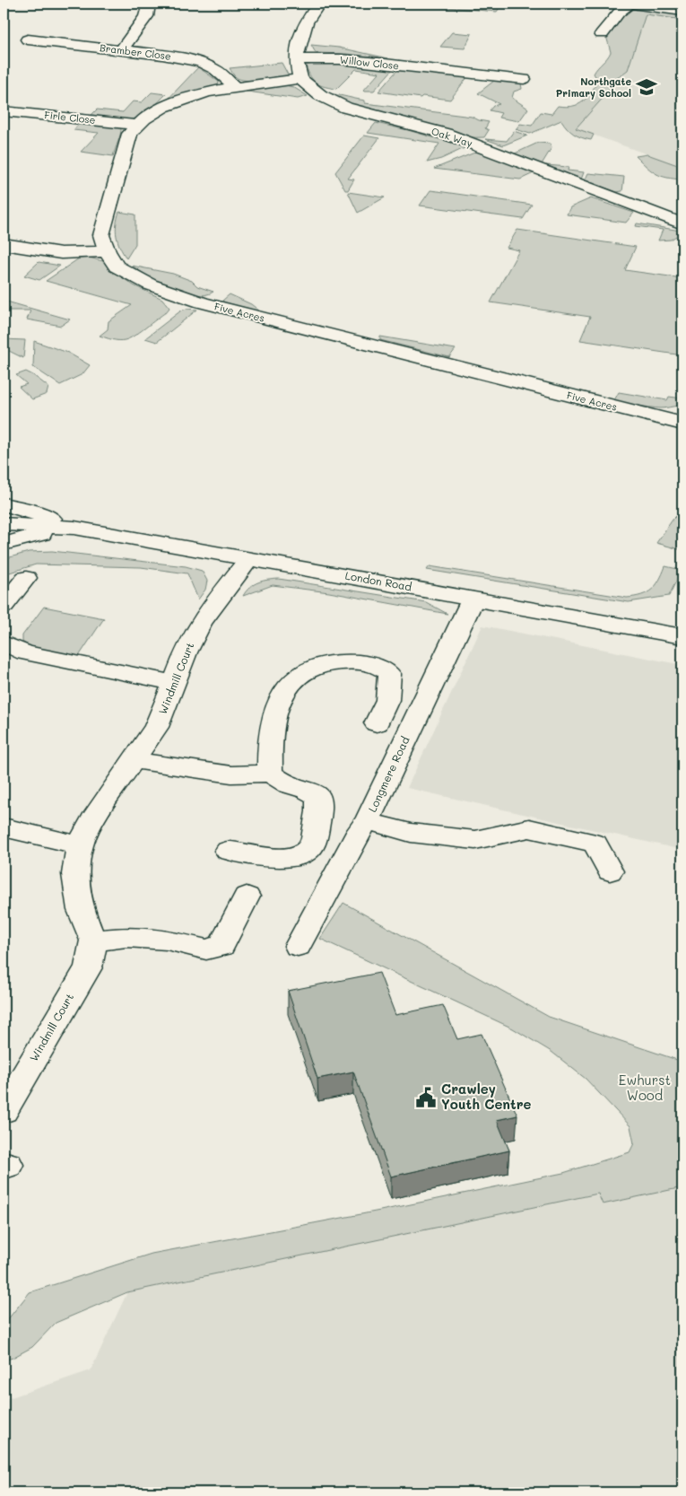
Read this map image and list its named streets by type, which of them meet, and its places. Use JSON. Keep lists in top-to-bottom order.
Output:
{
  "streets": {
    "street": [
      "Bramber Close",
      "Willow Close",
      "Firle Close",
      "Oak Way",
      "Five Acres",
      "London Road",
      "Windmill Court",
      "Longmere Road"
    ]
  },
  "crossings": [
    ["Bramber Close", "Five Acres"],
    ["Firle Close", "Five Acres"],
    ["Oak Way", "Five Acres"],
    ["London Road", "Windmill Court"],
    ["London Road", "Longmere Road"]
  ],
  "parks": ["Ewhurst Wood"],
  "places": {
    "school or university": ["Northgate Primary School"],
    "public building": ["Crawley Youth Centre"]
  }
}
